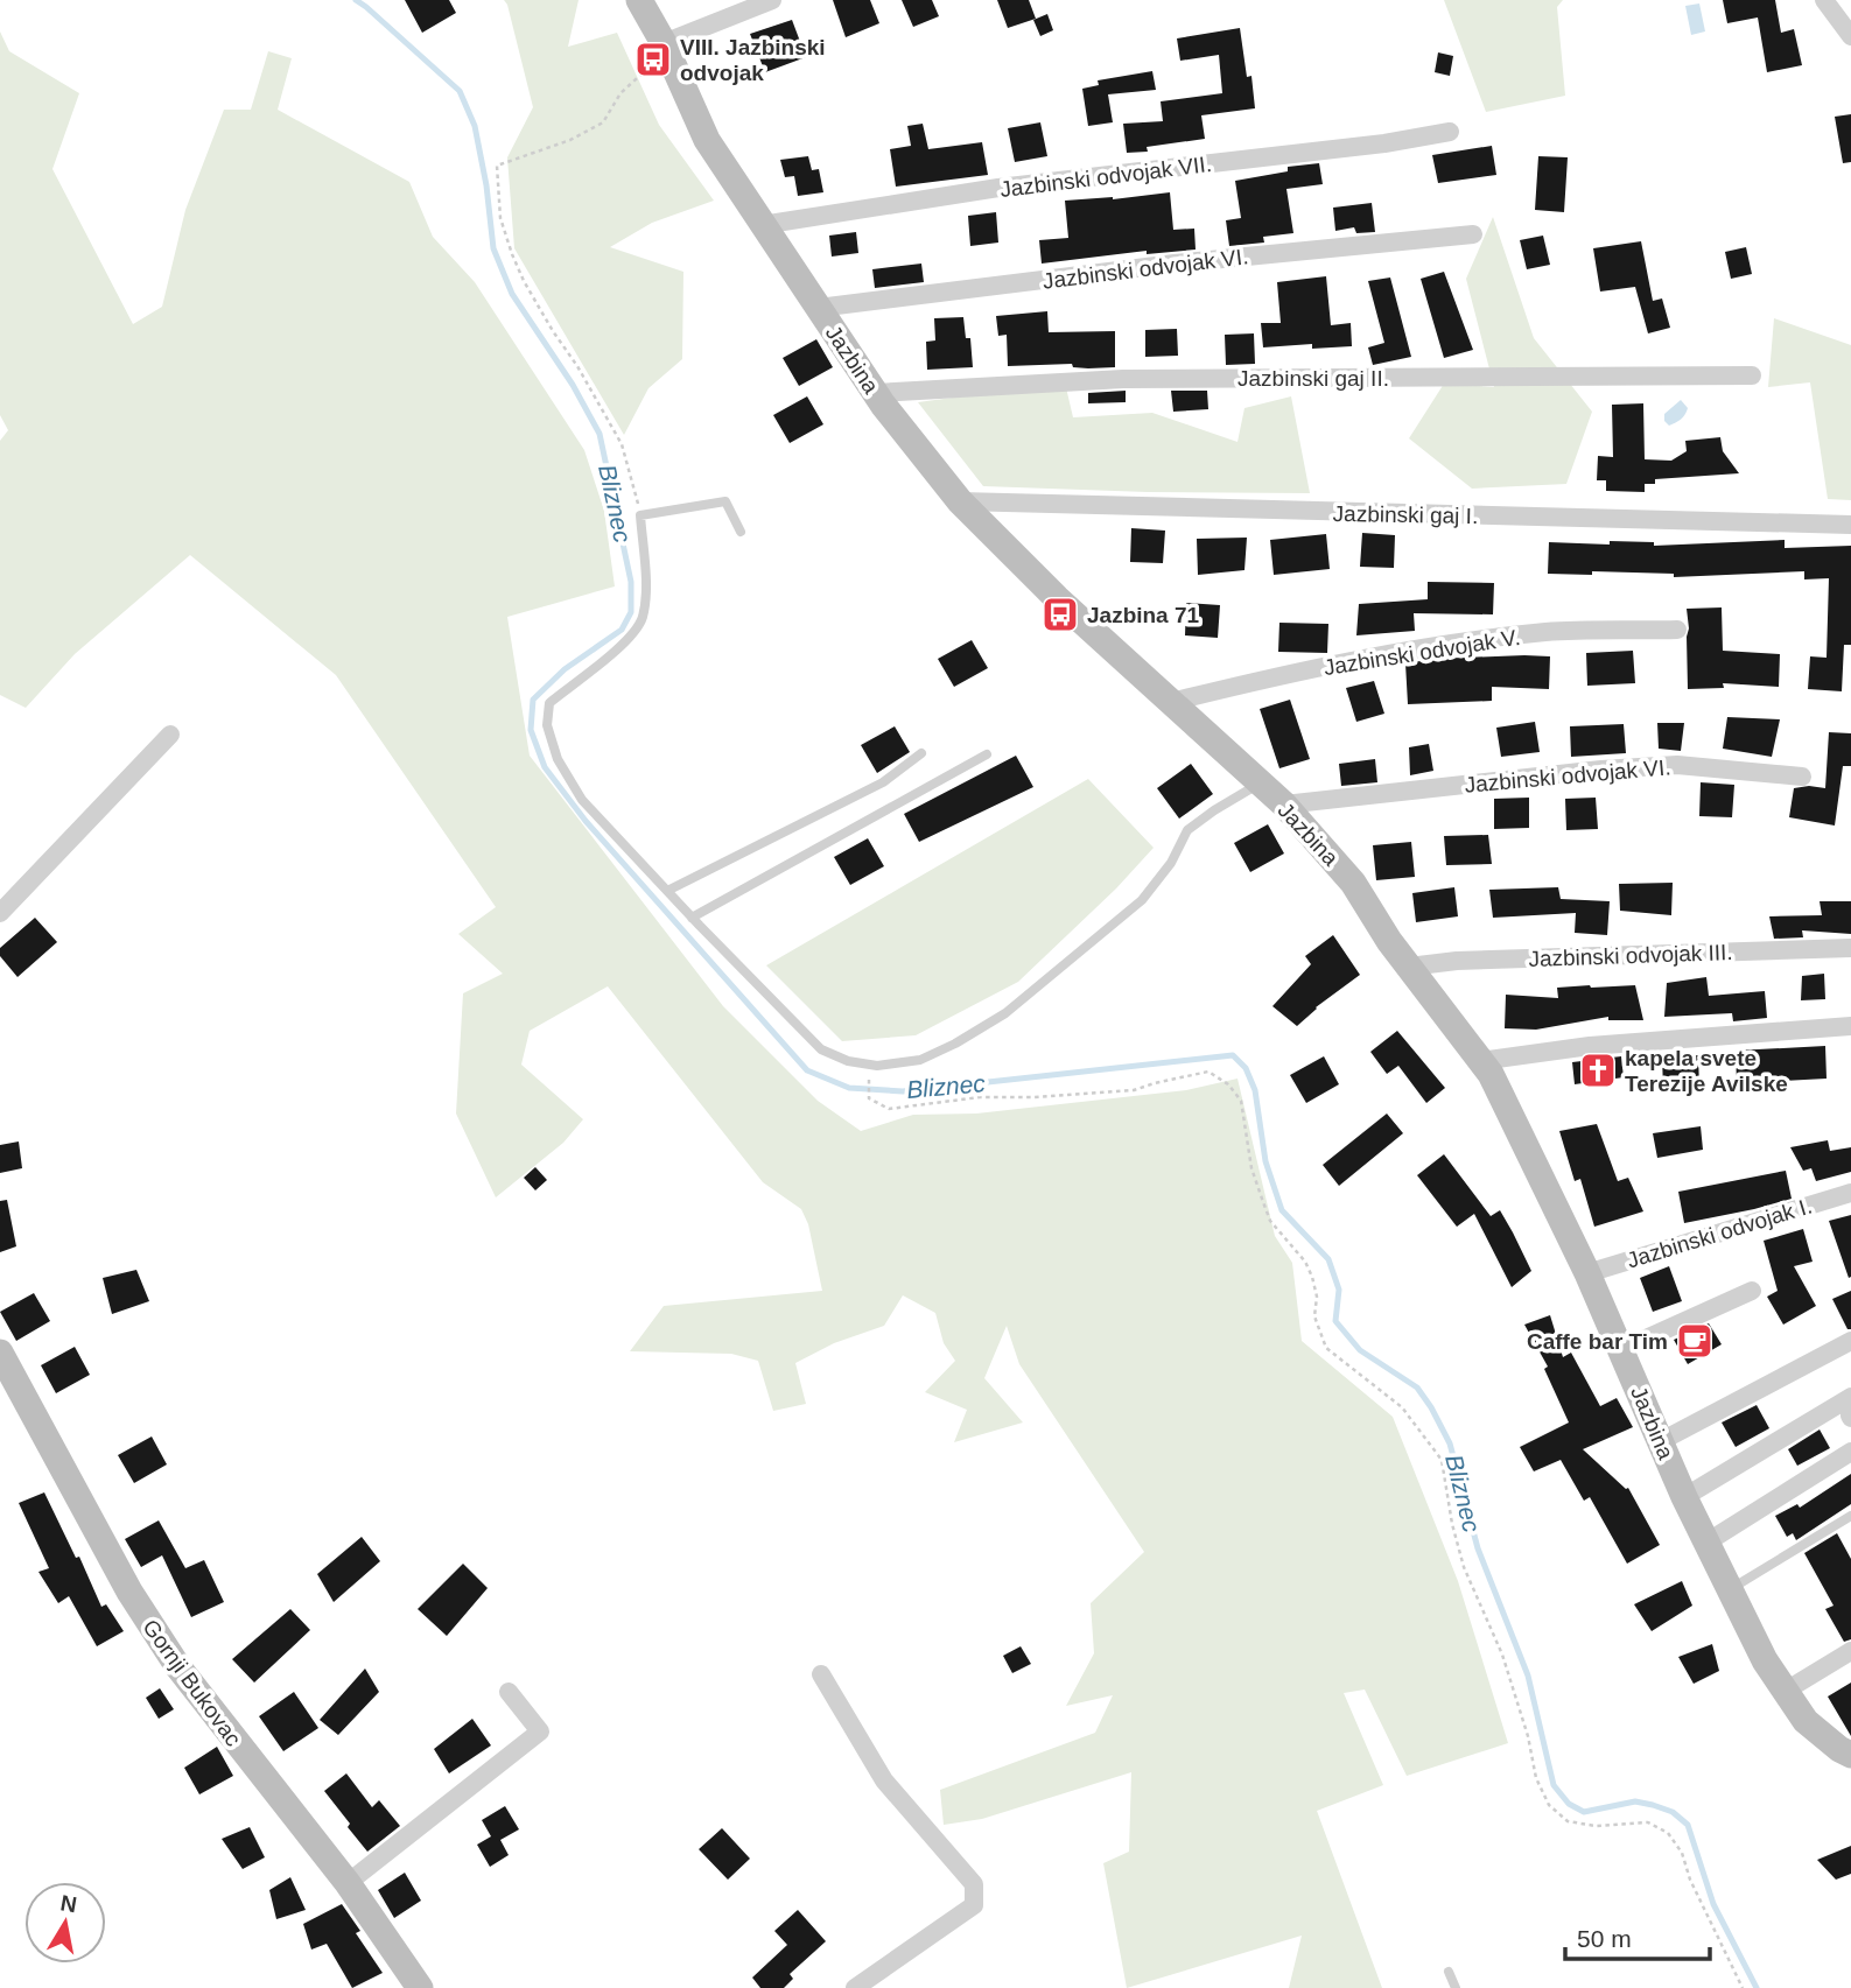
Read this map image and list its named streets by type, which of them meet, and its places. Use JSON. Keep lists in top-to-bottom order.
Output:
{
  "streets": {
    "street": [
      "Jazbinski odvojak VII.",
      "Jazbinski odvojak VI.",
      "Jazbina",
      "Jazbinski gaj II.",
      "Jazbinski gaj I.",
      "Jazbinski odvojak V.",
      "Jazbinski odvojak III.",
      "Jazbinski odvojak I.",
      "Gornji Bukovac"
    ]
  },
  "crossings": [
    ["Jazbinski odvojak VII.", "Jazbina"],
    ["Jazbinski odvojak VI.", "Jazbina"],
    ["Jazbina", "Jazbinski gaj II."],
    ["Jazbina", "Jazbinski gaj I."],
    ["Jazbina", "Jazbinski odvojak V."],
    ["Jazbina", "Jazbinski odvojak III."],
    ["Jazbina", "Jazbinski odvojak I."]
  ],
  "water": ["Bliznec"],
  "places": {
    "bus stop": ["VIII. Jazbinski odvojak", "Jazbina 71"],
    "church": ["kapela svete Terezije Avilske"],
    "cafe": ["Caffe bar Tim"]
  },
  "scale_bar": "50 m",
  "north": "top"
}
